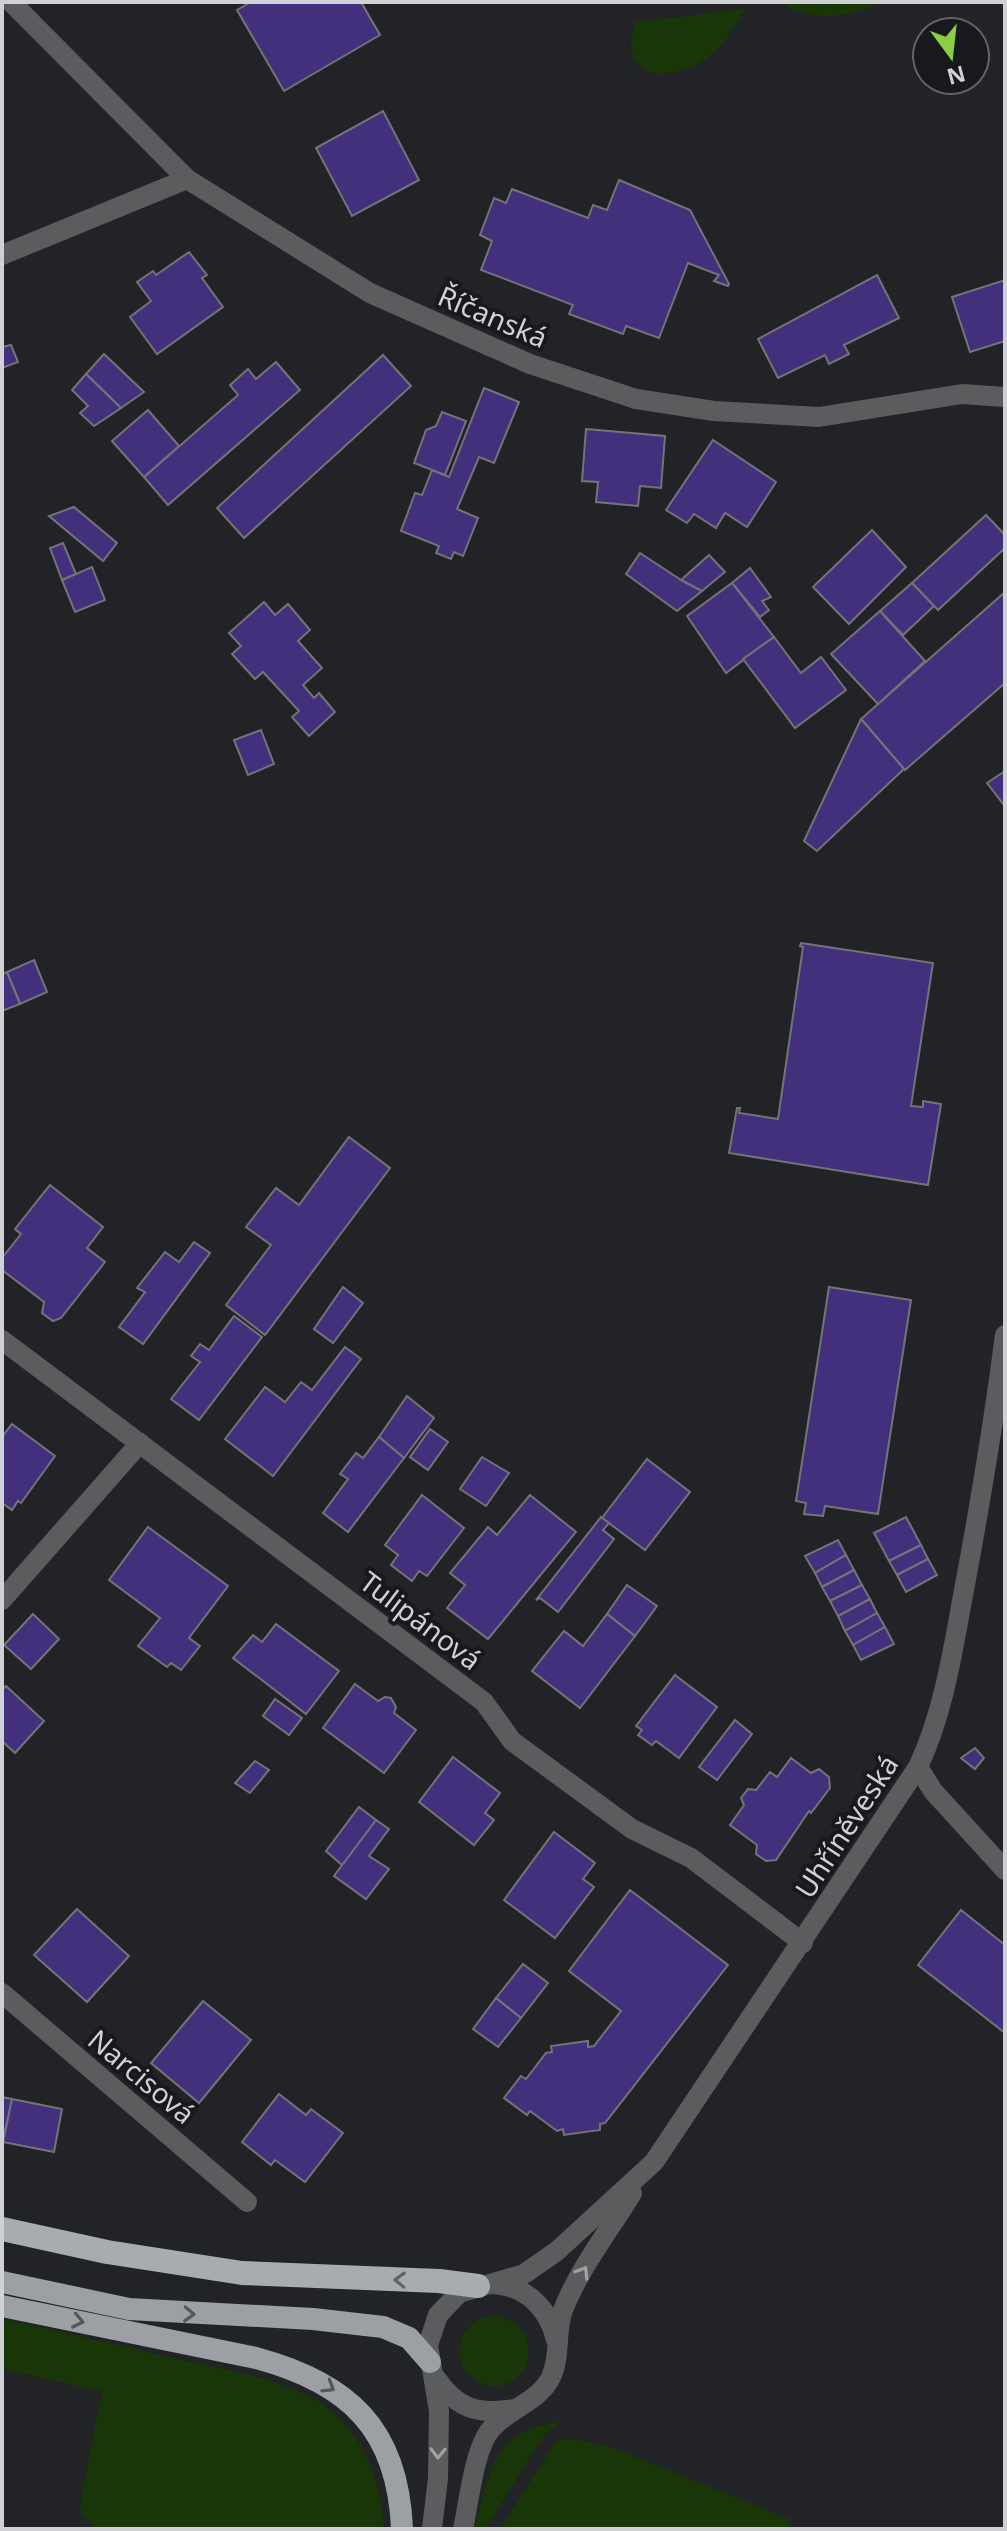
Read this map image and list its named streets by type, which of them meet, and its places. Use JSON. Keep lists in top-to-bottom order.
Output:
{
  "streets": {
    "street": [
      "Říčanská",
      "Tulipánová",
      "Uhříněveská",
      "Narcisová"
    ]
  },
  "crossings": [
    ["Tulipánová", "Uhříněveská"]
  ],
  "north": "bottom"
}
